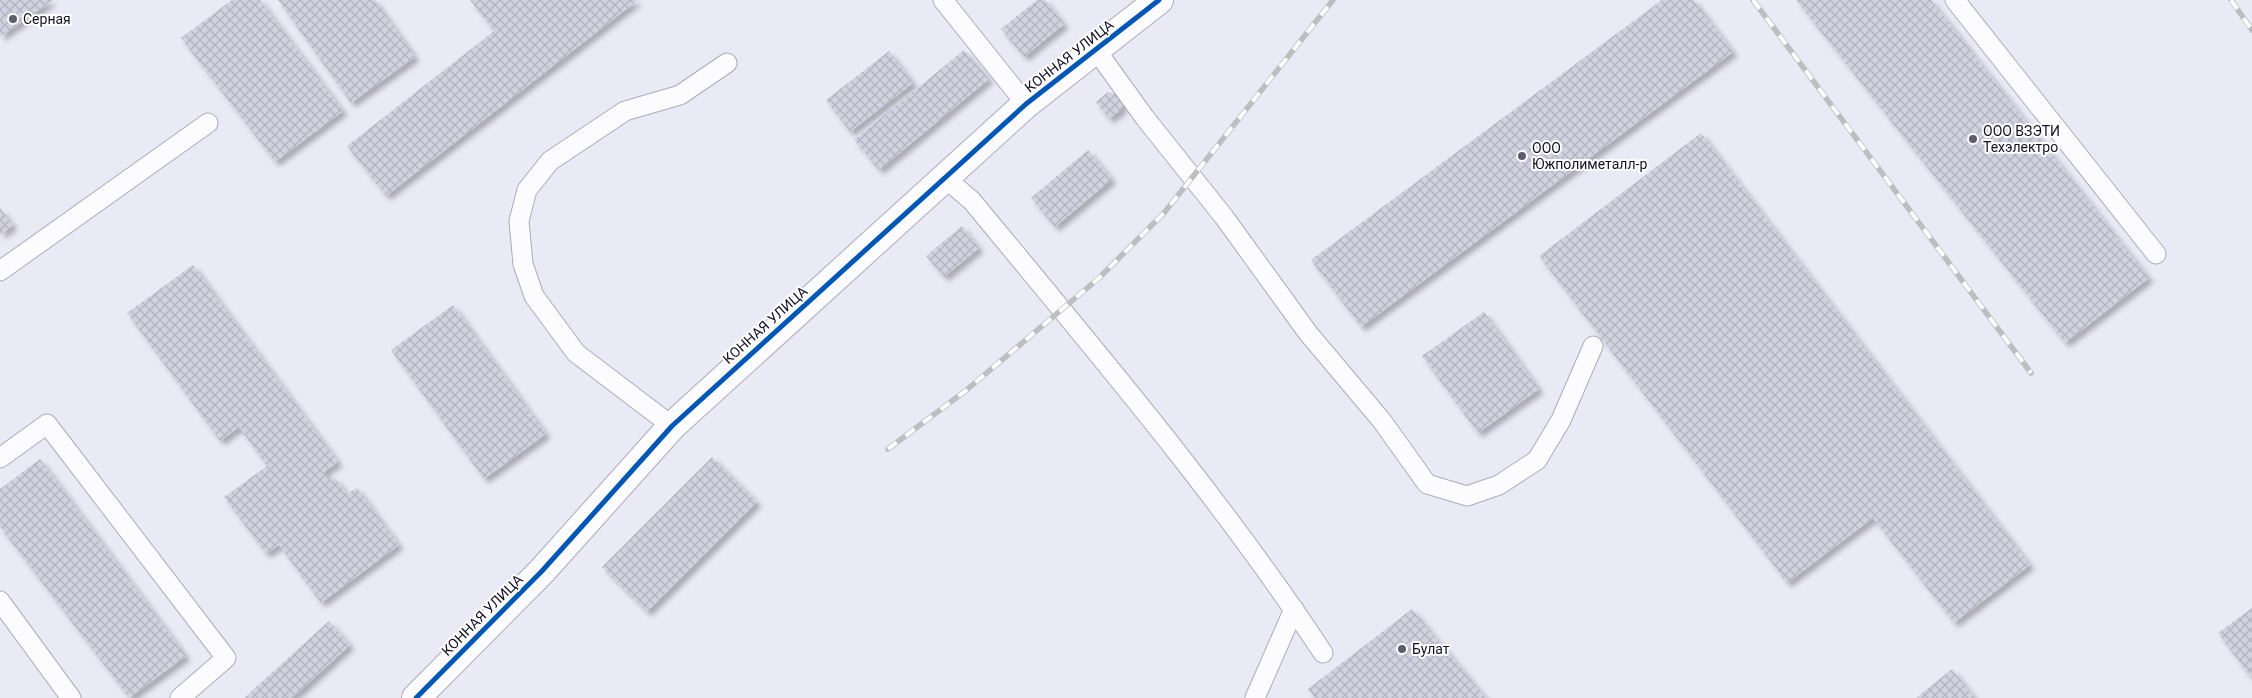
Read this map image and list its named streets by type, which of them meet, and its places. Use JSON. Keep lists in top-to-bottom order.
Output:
{
  "streets": {
    "street": ["КОННАЯ УЛИЦА"]
  },
  "places": [
    "Серная",
    "ООО ВЗЭТИ Техэлектро",
    "ООО Южполиметалл-р",
    "Булат"
  ]
}
